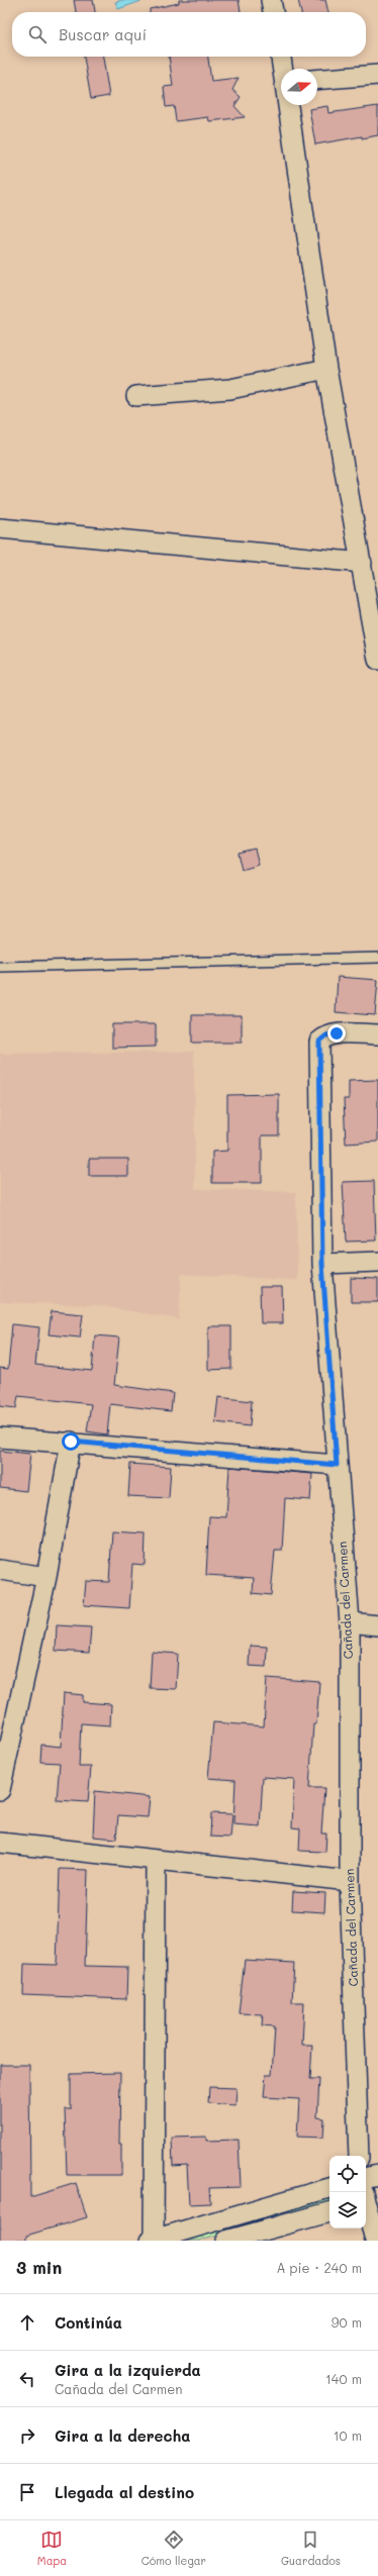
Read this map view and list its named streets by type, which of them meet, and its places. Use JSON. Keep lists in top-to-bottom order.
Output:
{
  "streets": {
    "street": ["Cañada del Carmen"]
  },
  "north": "right",
  "page": {
    "search": "Buscar aquí",
    "heading": ["3 min", "A pie · 240 m"],
    "list": [
      ["Continúa", "90 m"],
      ["Gira a la izquierda", "Cañada del Carmen", "140 m"],
      ["Gira a la derecha", "10 m"],
      "Llegada al destino"
    ],
    "nav": ["Mapa", "Cómo llegar", "Guardados"]
  }
}
